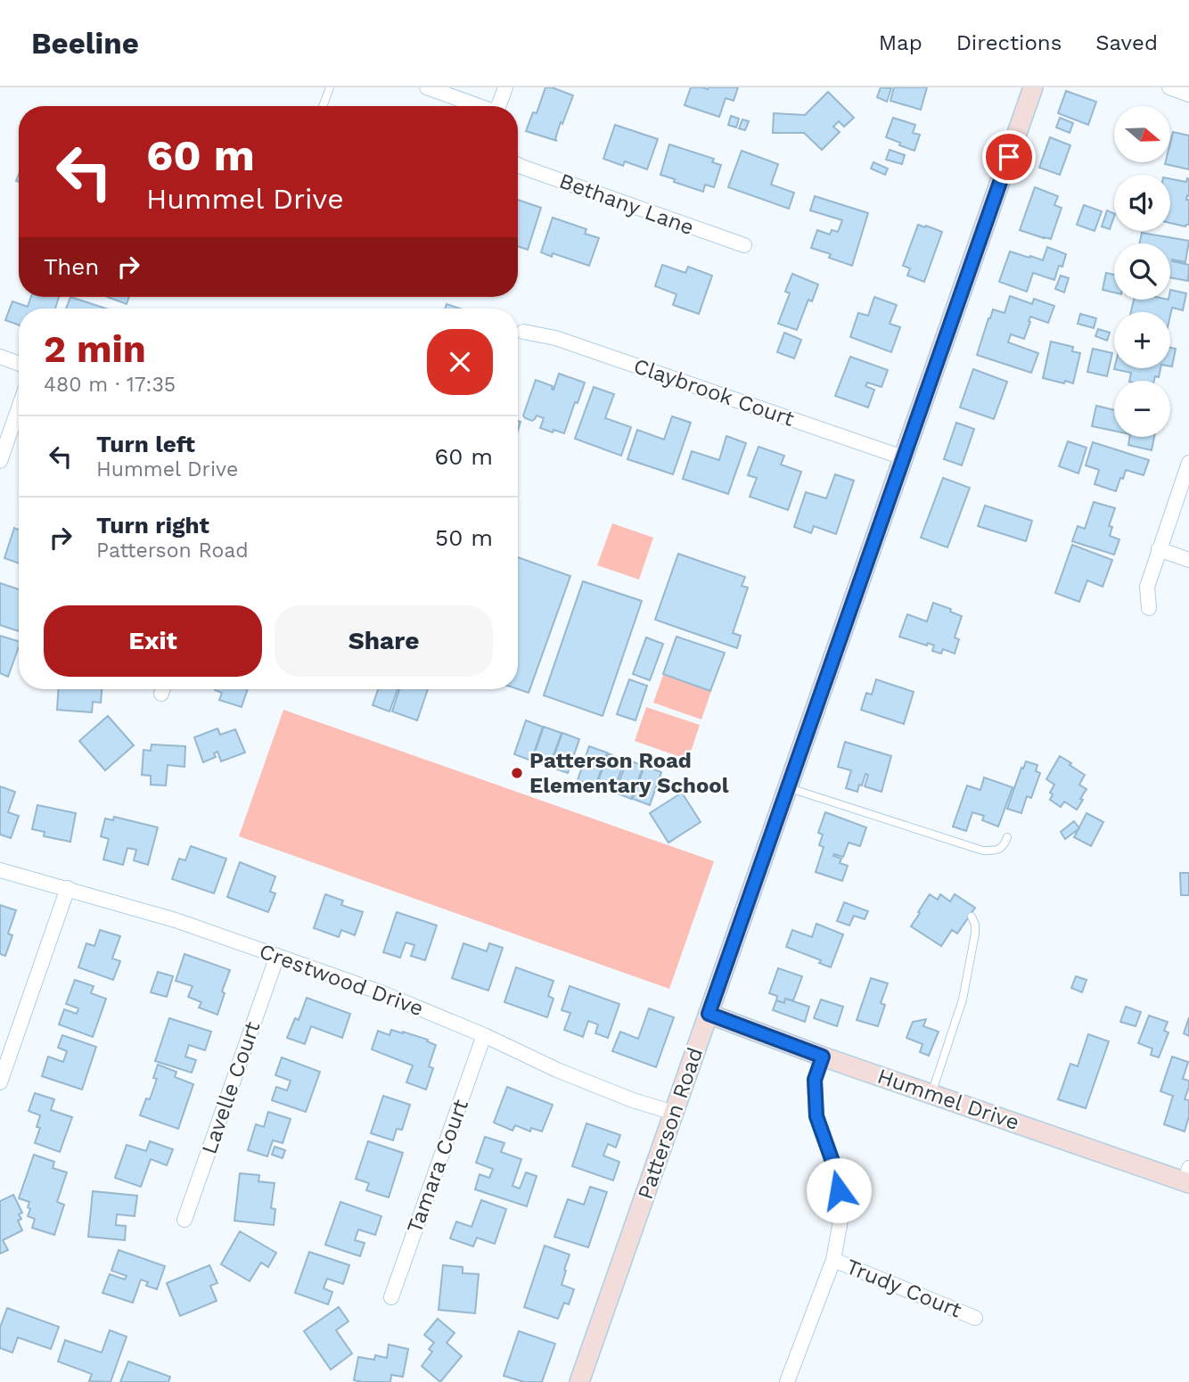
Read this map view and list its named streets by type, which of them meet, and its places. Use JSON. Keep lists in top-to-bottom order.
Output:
{
  "streets": {
    "street": [
      "Bethany Lane",
      "Claybrook Court",
      "Crestwood Drive",
      "Lavelle Court",
      "Hummel Drive",
      "Patterson Road",
      "Tamara Court",
      "Trudy Court"
    ]
  },
  "crossings": [
    ["Claybrook Court", "Patterson Road"],
    ["Crestwood Drive", "Lavelle Court"],
    ["Crestwood Drive", "Patterson Road"],
    ["Crestwood Drive", "Tamara Court"],
    ["Hummel Drive", "Patterson Road"]
  ],
  "places": ["Patterson Road Elementary School"],
  "north": "right",
  "page": {
    "header": "Beeline",
    "nav": ["Map", "Directions", "Saved"],
    "map_buttons": ["+", "−"],
    "turn": ["60 m", "Hummel Drive"],
    "then": "Then",
    "heading": ["2 min", "480 m · 17:35"],
    "list": [
      {
        "name": "Turn left",
        "note": "Hummel Drive",
        "value": "60 m"
      },
      {
        "name": "Turn right",
        "note": "Patterson Road",
        "value": "50 m"
      }
    ],
    "buttons": ["Exit", "Share"]
  }
}
